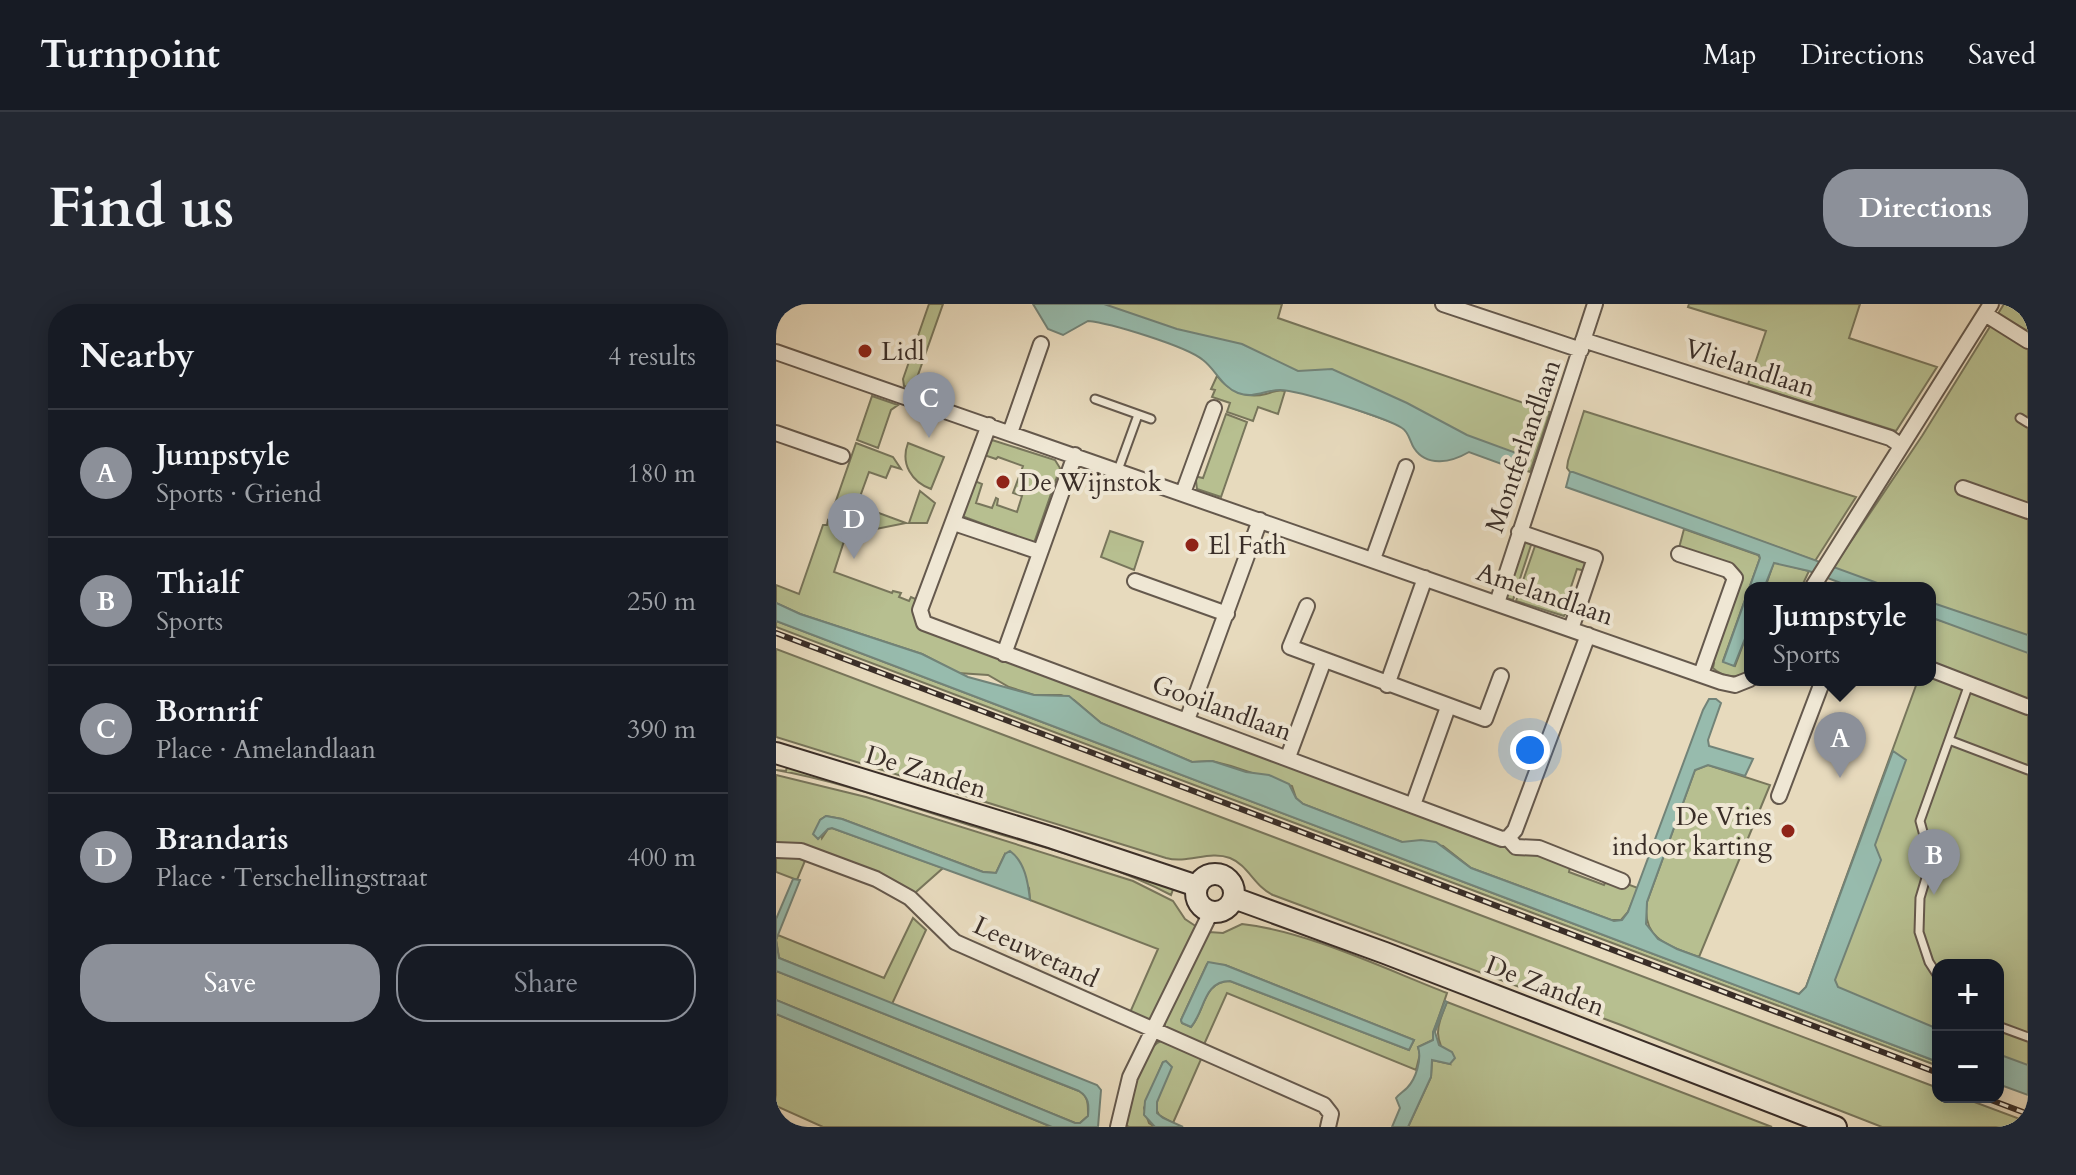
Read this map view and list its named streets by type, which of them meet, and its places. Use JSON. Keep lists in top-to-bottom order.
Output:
{
  "streets": {
    "main road": ["De Zanden"],
    "street": [
      "Vlielandlaan",
      "Montferlandlaan",
      "Amelandlaan",
      "Gooilandlaan",
      "Leeuwetand"
    ]
  },
  "crossings": [
    ["Vlielandlaan", "Montferlandlaan"],
    ["Montferlandlaan", "Amelandlaan"]
  ],
  "places": [
    "Lidl",
    "De Wijnstok",
    "El Fath",
    "De Vries indoor karting"
  ],
  "page": {
    "header": "Turnpoint",
    "nav": ["Map", "Directions", "Saved"],
    "buttons": [
      "Directions",
      ["Save", "Share"]
    ],
    "title": "Find us",
    "heading": ["Nearby", "4 results"],
    "pins": [
      "C",
      "D",
      "A",
      "B"
    ],
    "list": [
      {
        "mark": "A",
        "name": "Jumpstyle",
        "note": "Sports · Griend",
        "value": "180 m"
      },
      {
        "mark": "B",
        "name": "Thialf",
        "note": "Sports",
        "value": "250 m"
      },
      {
        "mark": "C",
        "name": "Bornrif",
        "note": "Place · Amelandlaan",
        "value": "390 m"
      },
      {
        "mark": "D",
        "name": "Brandaris",
        "note": "Place · Terschellingstraat",
        "value": "400 m"
      }
    ],
    "popup": ["Jumpstyle", "Sports"],
    "map_buttons": ["+", "−"]
  }
}
